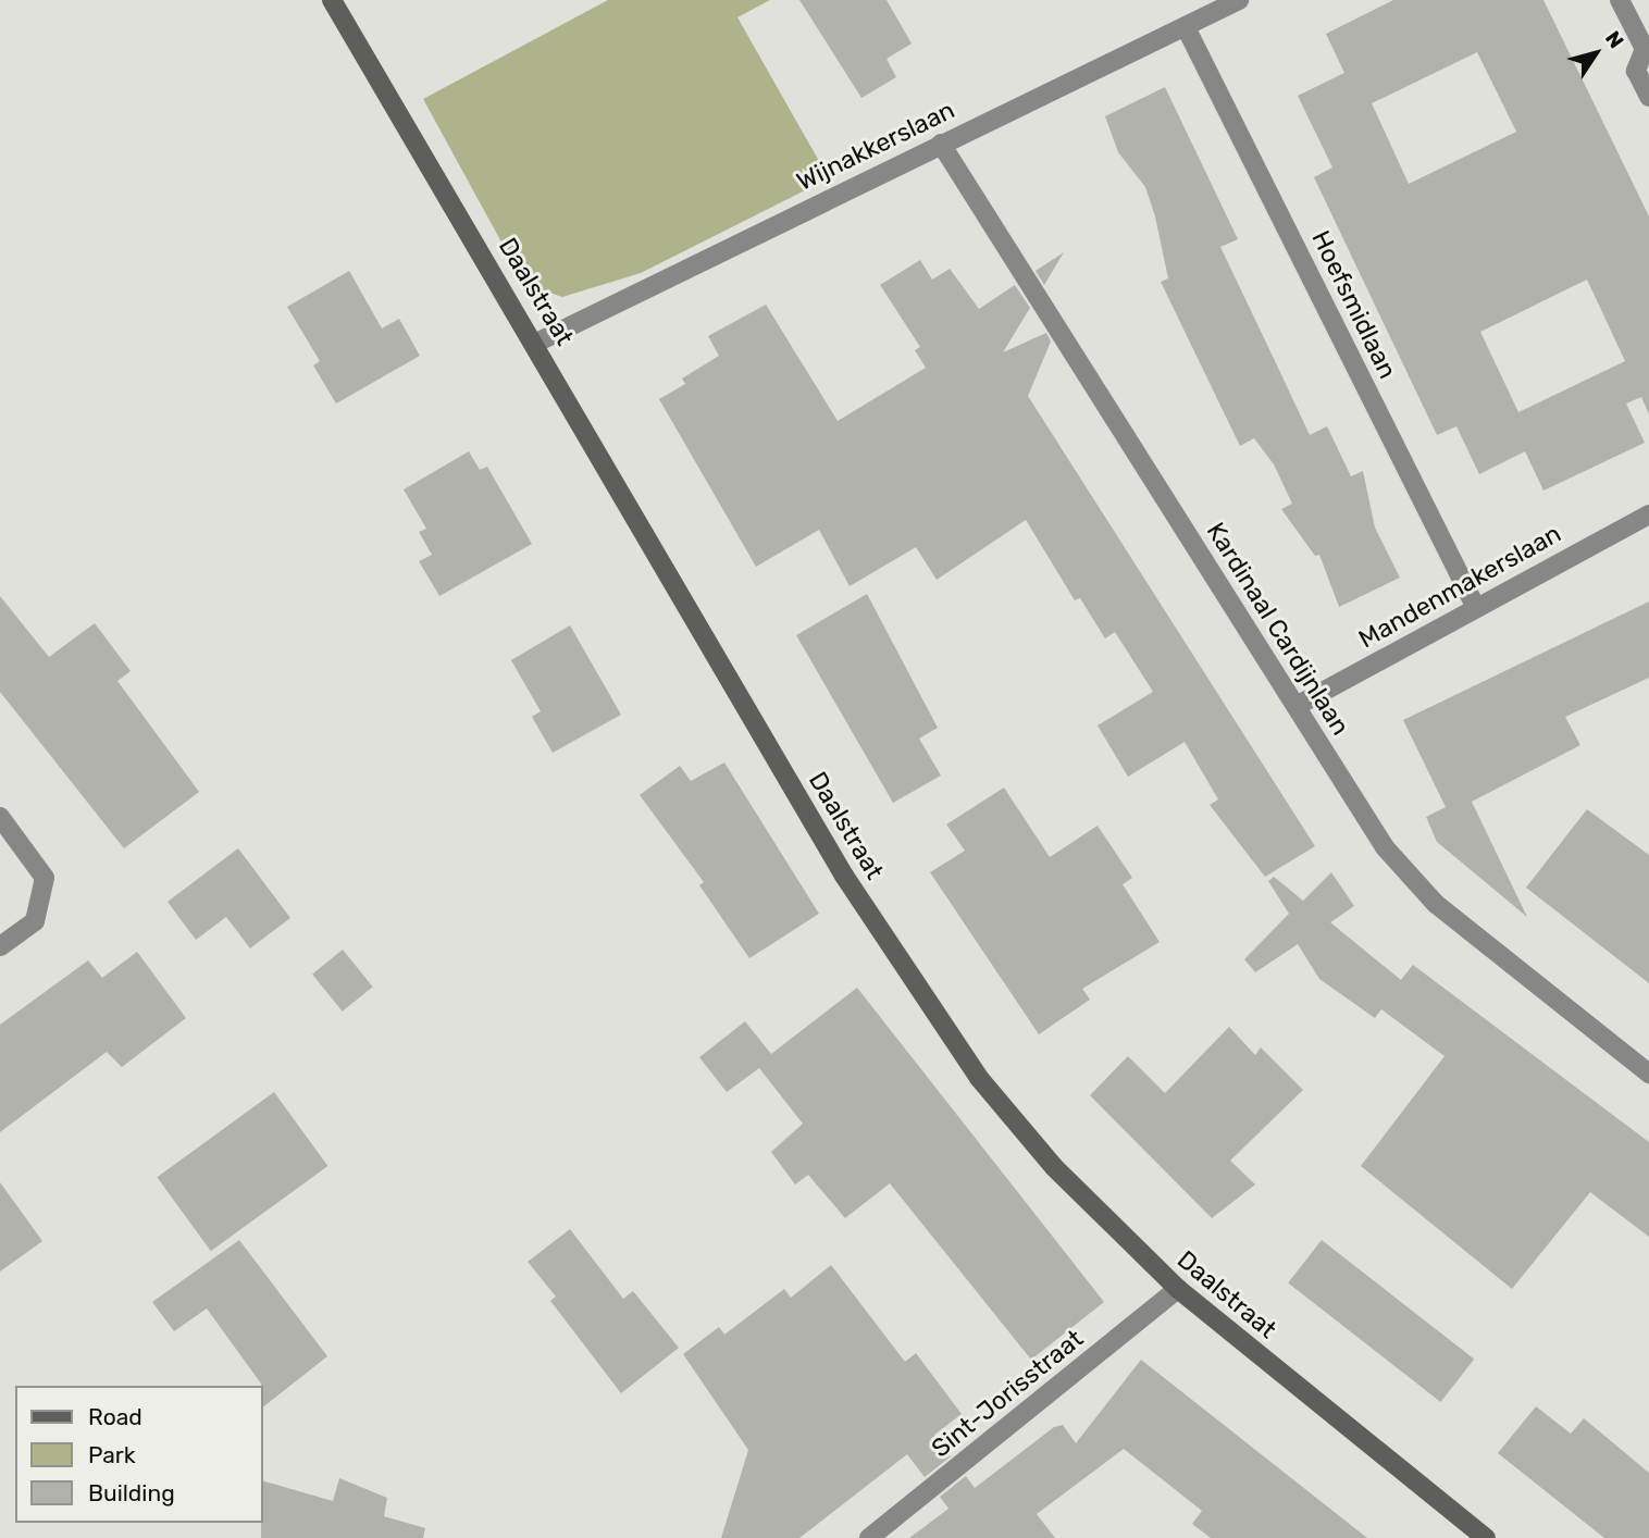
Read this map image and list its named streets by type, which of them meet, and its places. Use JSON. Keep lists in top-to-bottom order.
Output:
{
  "streets": {
    "street": [
      "Wijnakkerslaan",
      "Daalstraat",
      "Hoefsmidlaan",
      "Mandenmakerslaan",
      "Kardinaal Cardijnlaan",
      "Sint-Jorisstraat"
    ]
  },
  "crossings": [
    ["Wijnakkerslaan", "Daalstraat"],
    ["Wijnakkerslaan", "Hoefsmidlaan"],
    ["Wijnakkerslaan", "Kardinaal Cardijnlaan"],
    ["Daalstraat", "Sint-Jorisstraat"],
    ["Hoefsmidlaan", "Mandenmakerslaan"],
    ["Mandenmakerslaan", "Kardinaal Cardijnlaan"]
  ],
  "legend": ["Road", "Park", "Building"],
  "north": "top right"
}
